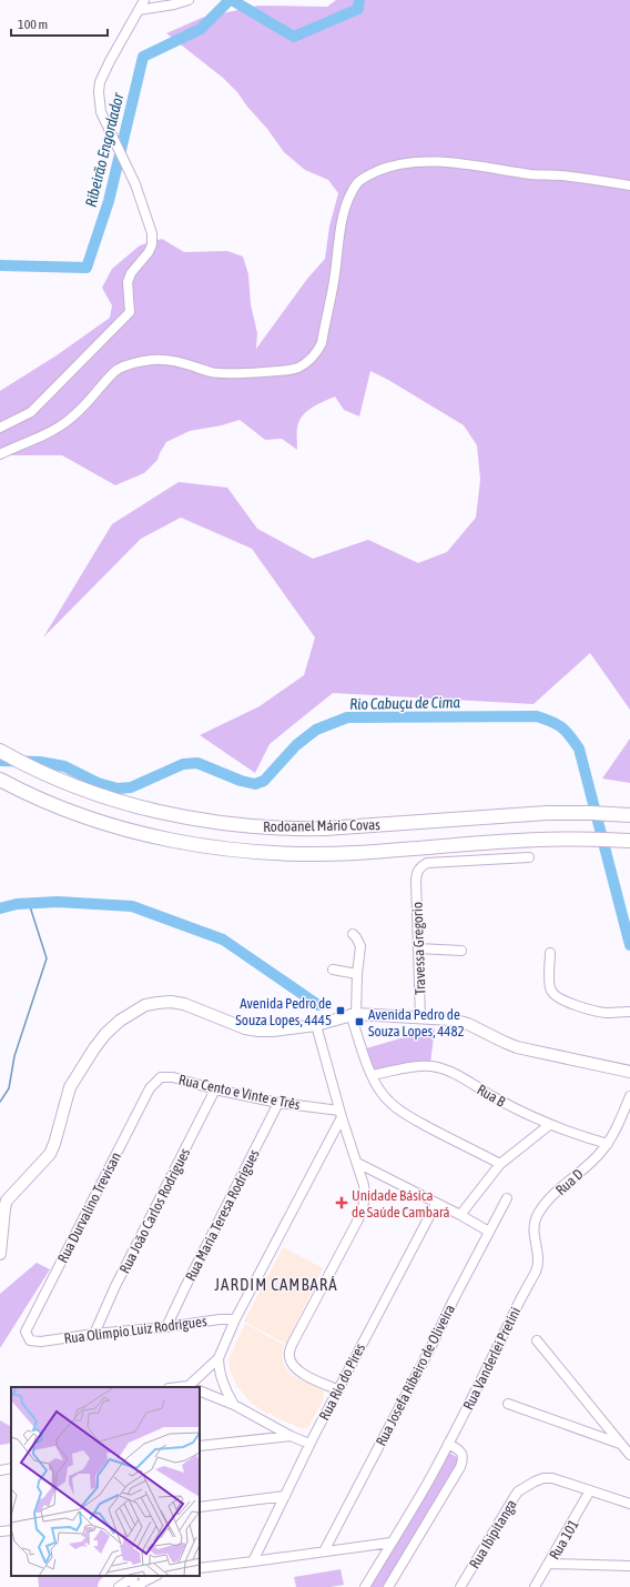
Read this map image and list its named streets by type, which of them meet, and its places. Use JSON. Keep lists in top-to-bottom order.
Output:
{
  "streets": {
    "highway": ["Rodoanel Mário Covas"],
    "street": [
      "Travessa Gregorio",
      "Rua Cento e Vinte e Três",
      "Rua B",
      "Rua D",
      "Rua Durvalino Trevisan",
      "Rua João Carlos Rodrigues",
      "Rua Maria Teresa Rodrigues",
      "Rua Olimpio Luiz Rodrigues",
      "Rua Vanderlei Pretini",
      "Rua Josefa Ribeiro de Oliveira",
      "Rua Rio do Pires",
      "Rua Ibipitanga",
      "Rua 101"
    ]
  },
  "crossings": [
    ["Rua Cento e Vinte e Três", "Rua Durvalino Trevisan"],
    ["Rua Cento e Vinte e Três", "Rua João Carlos Rodrigues"],
    ["Rua Cento e Vinte e Três", "Rua Maria Teresa Rodrigues"],
    ["Rua B", "Rua D"],
    ["Rua D", "Rua Vanderlei Pretini"],
    ["Rua Durvalino Trevisan", "Rua Olimpio Luiz Rodrigues"],
    ["Rua João Carlos Rodrigues", "Rua Olimpio Luiz Rodrigues"],
    ["Rua Maria Teresa Rodrigues", "Rua Olimpio Luiz Rodrigues"],
    ["Rua Ibipitanga", "Rua 101"]
  ],
  "districts": ["JARDIM CAMBARÁ"],
  "water": ["Ribeirão Engordador", "Rio Cabuçu de Cima"],
  "places": {
    "transit": ["Avenida Pedro de Souza Lopes, 4445", "Avenida Pedro de Souza Lopes, 4482"],
    "health": ["Unidade Básica de Saúde Cambará"]
  },
  "scale_bar": "100 m"
}
